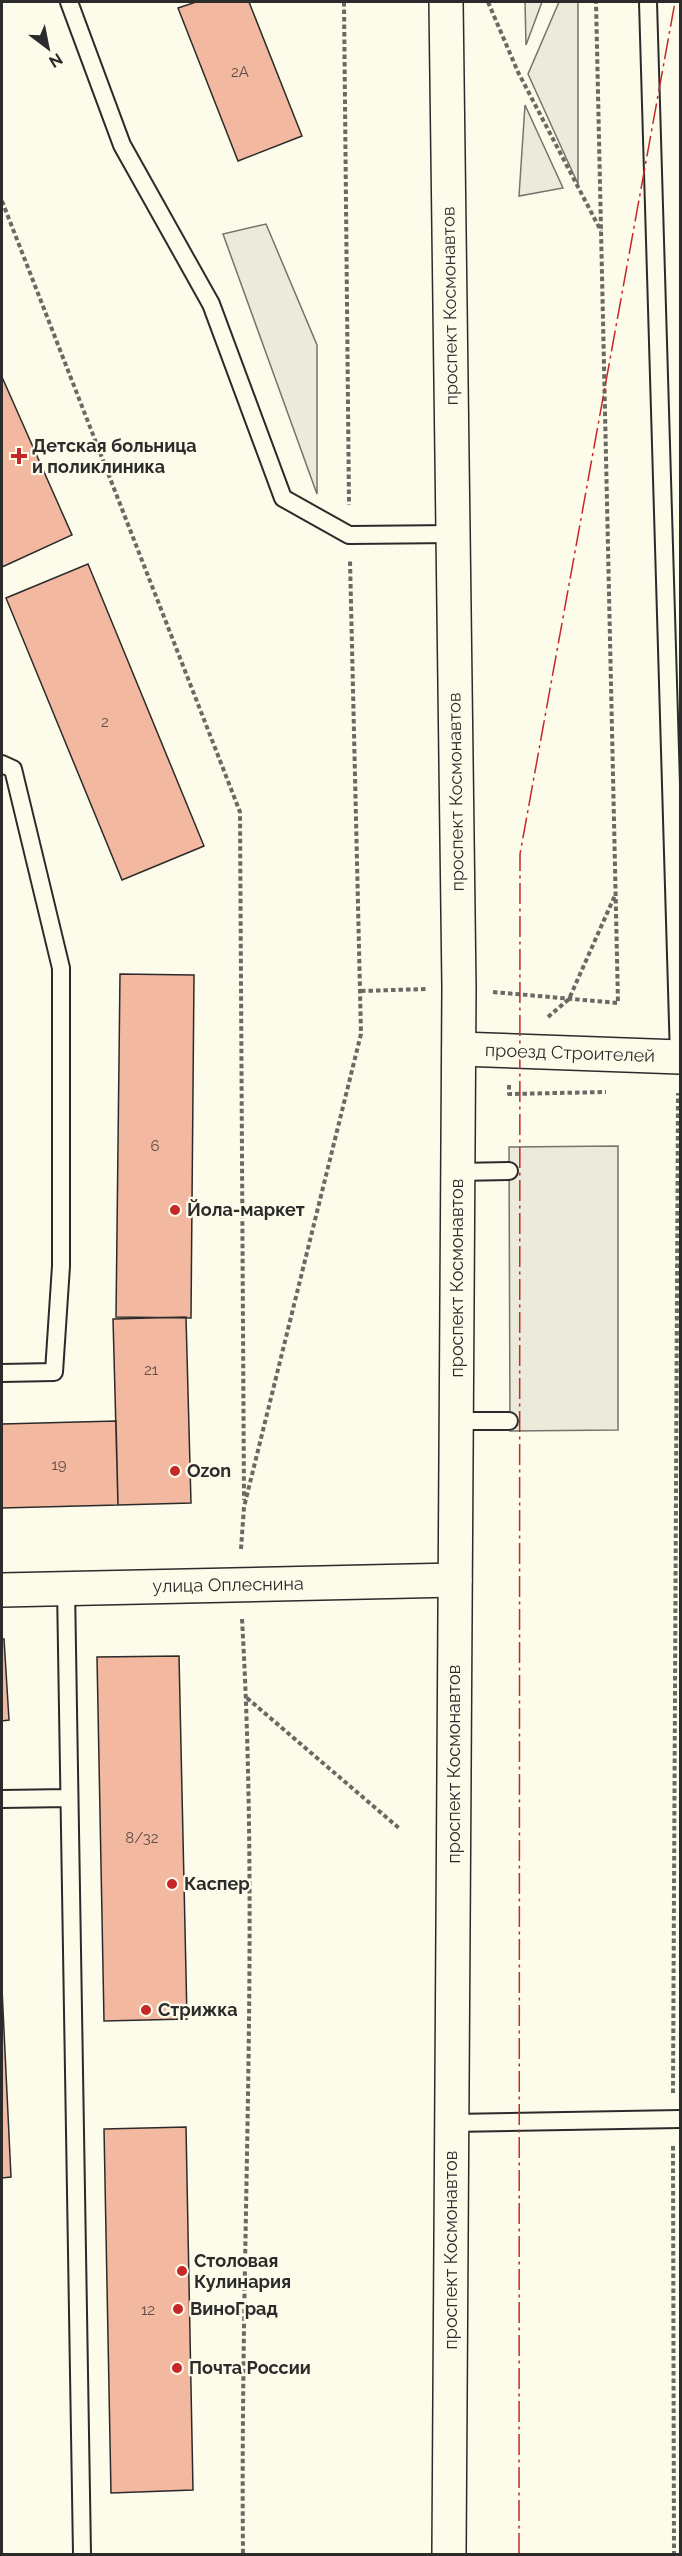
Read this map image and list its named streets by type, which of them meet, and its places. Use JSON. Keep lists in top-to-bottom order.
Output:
{
  "streets": {
    "main road": ["проспект Космонавтов", "проезд Строителей", "улица Оплеснина"]
  },
  "crossings": [
    ["проспект Космонавтов", "проезд Строителей"],
    ["проспект Космонавтов", "улица Оплеснина"]
  ],
  "places": {
    "health": ["Детская больница и поликлиника"],
    "other": [
      "Йола-маркет",
      "Ozon",
      "Каспер",
      "Стрижка",
      "Столовая Кулинария",
      "ВиноГрад",
      "Почта России"
    ]
  },
  "house_numbers": [
    "2А",
    "2",
    "6",
    "21",
    "19",
    "8/32",
    "12"
  ],
  "north": "bottom right"
}
